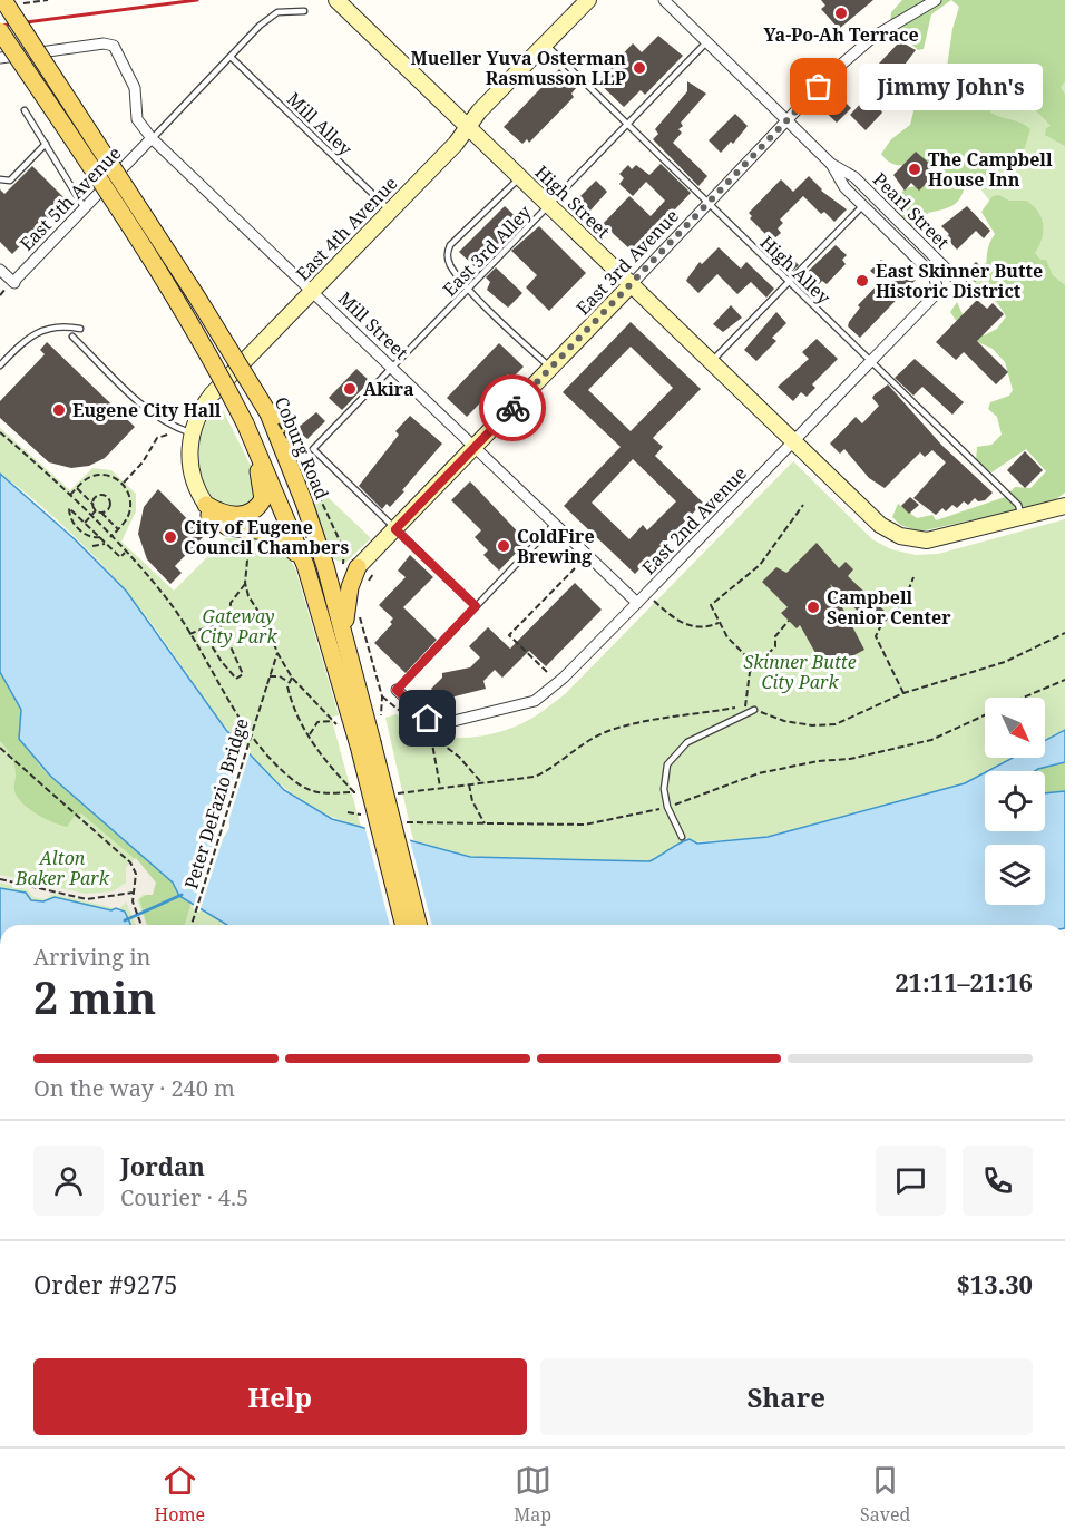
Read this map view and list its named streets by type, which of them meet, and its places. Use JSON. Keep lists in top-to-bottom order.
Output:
{
  "streets": {
    "main road": ["Coburg Road"],
    "street": [
      "East 5th Avenue",
      "High Street",
      "Pearl Street",
      "East 4th Avenue",
      "East 3rd Avenue",
      "Mill Street",
      "East 2nd Avenue"
    ],
    "lane": ["Mill Alley", "East 3rd Alley", "High Alley"],
    "path": ["Peter DeFazio Bridge"]
  },
  "crossings": [
    ["Mill Alley", "East 4th Avenue"],
    ["East 5th Avenue", "Mill Street"],
    ["High Street", "East 4th Avenue"],
    ["High Street", "East 3rd Alley"],
    ["High Street", "East 3rd Avenue"],
    ["High Street", "High Alley"],
    ["High Street", "East 2nd Avenue"],
    ["Pearl Street", "East 3rd Alley"],
    ["Pearl Street", "East 3rd Avenue"],
    ["Pearl Street", "East 2nd Avenue"],
    ["East 4th Avenue", "High Alley"],
    ["East 4th Avenue", "Mill Street"],
    ["East 3rd Alley", "East 3rd Avenue"],
    ["East 3rd Alley", "High Alley"],
    ["East 3rd Alley", "Mill Street"],
    ["East 3rd Avenue", "High Alley"],
    ["East 3rd Avenue", "Mill Street"],
    ["High Alley", "East 2nd Avenue"],
    ["Mill Street", "East 2nd Avenue"]
  ],
  "parks": ["Gateway City Park", "Skinner Butte City Park", "Alton Baker Park"],
  "places": [
    "Ya-Po-Ah Terrace",
    "Mueller Yuva Osterman Rasmusson LLP",
    "Jimmy John's",
    "The Campbell House Inn",
    "East Skinner Butte Historic District",
    "Akira",
    "Eugene City Hall",
    "City of Eugene Council Chambers",
    "ColdFire Brewing",
    "Campbell Senior Center"
  ],
  "north": "bottom right",
  "page": {
    "bubble": "Jimmy John's",
    "heading": ["2 min", "Arriving in", "21:11–21:16"],
    "panel": [
      "Jordan",
      "Courier · 4.5",
      "Order #9275",
      "$13.30"
    ],
    "bar": "On the way · 240 m",
    "buttons": ["Help", "Share"],
    "tabs": ["Home", "Map", "Saved"]
  }
}
